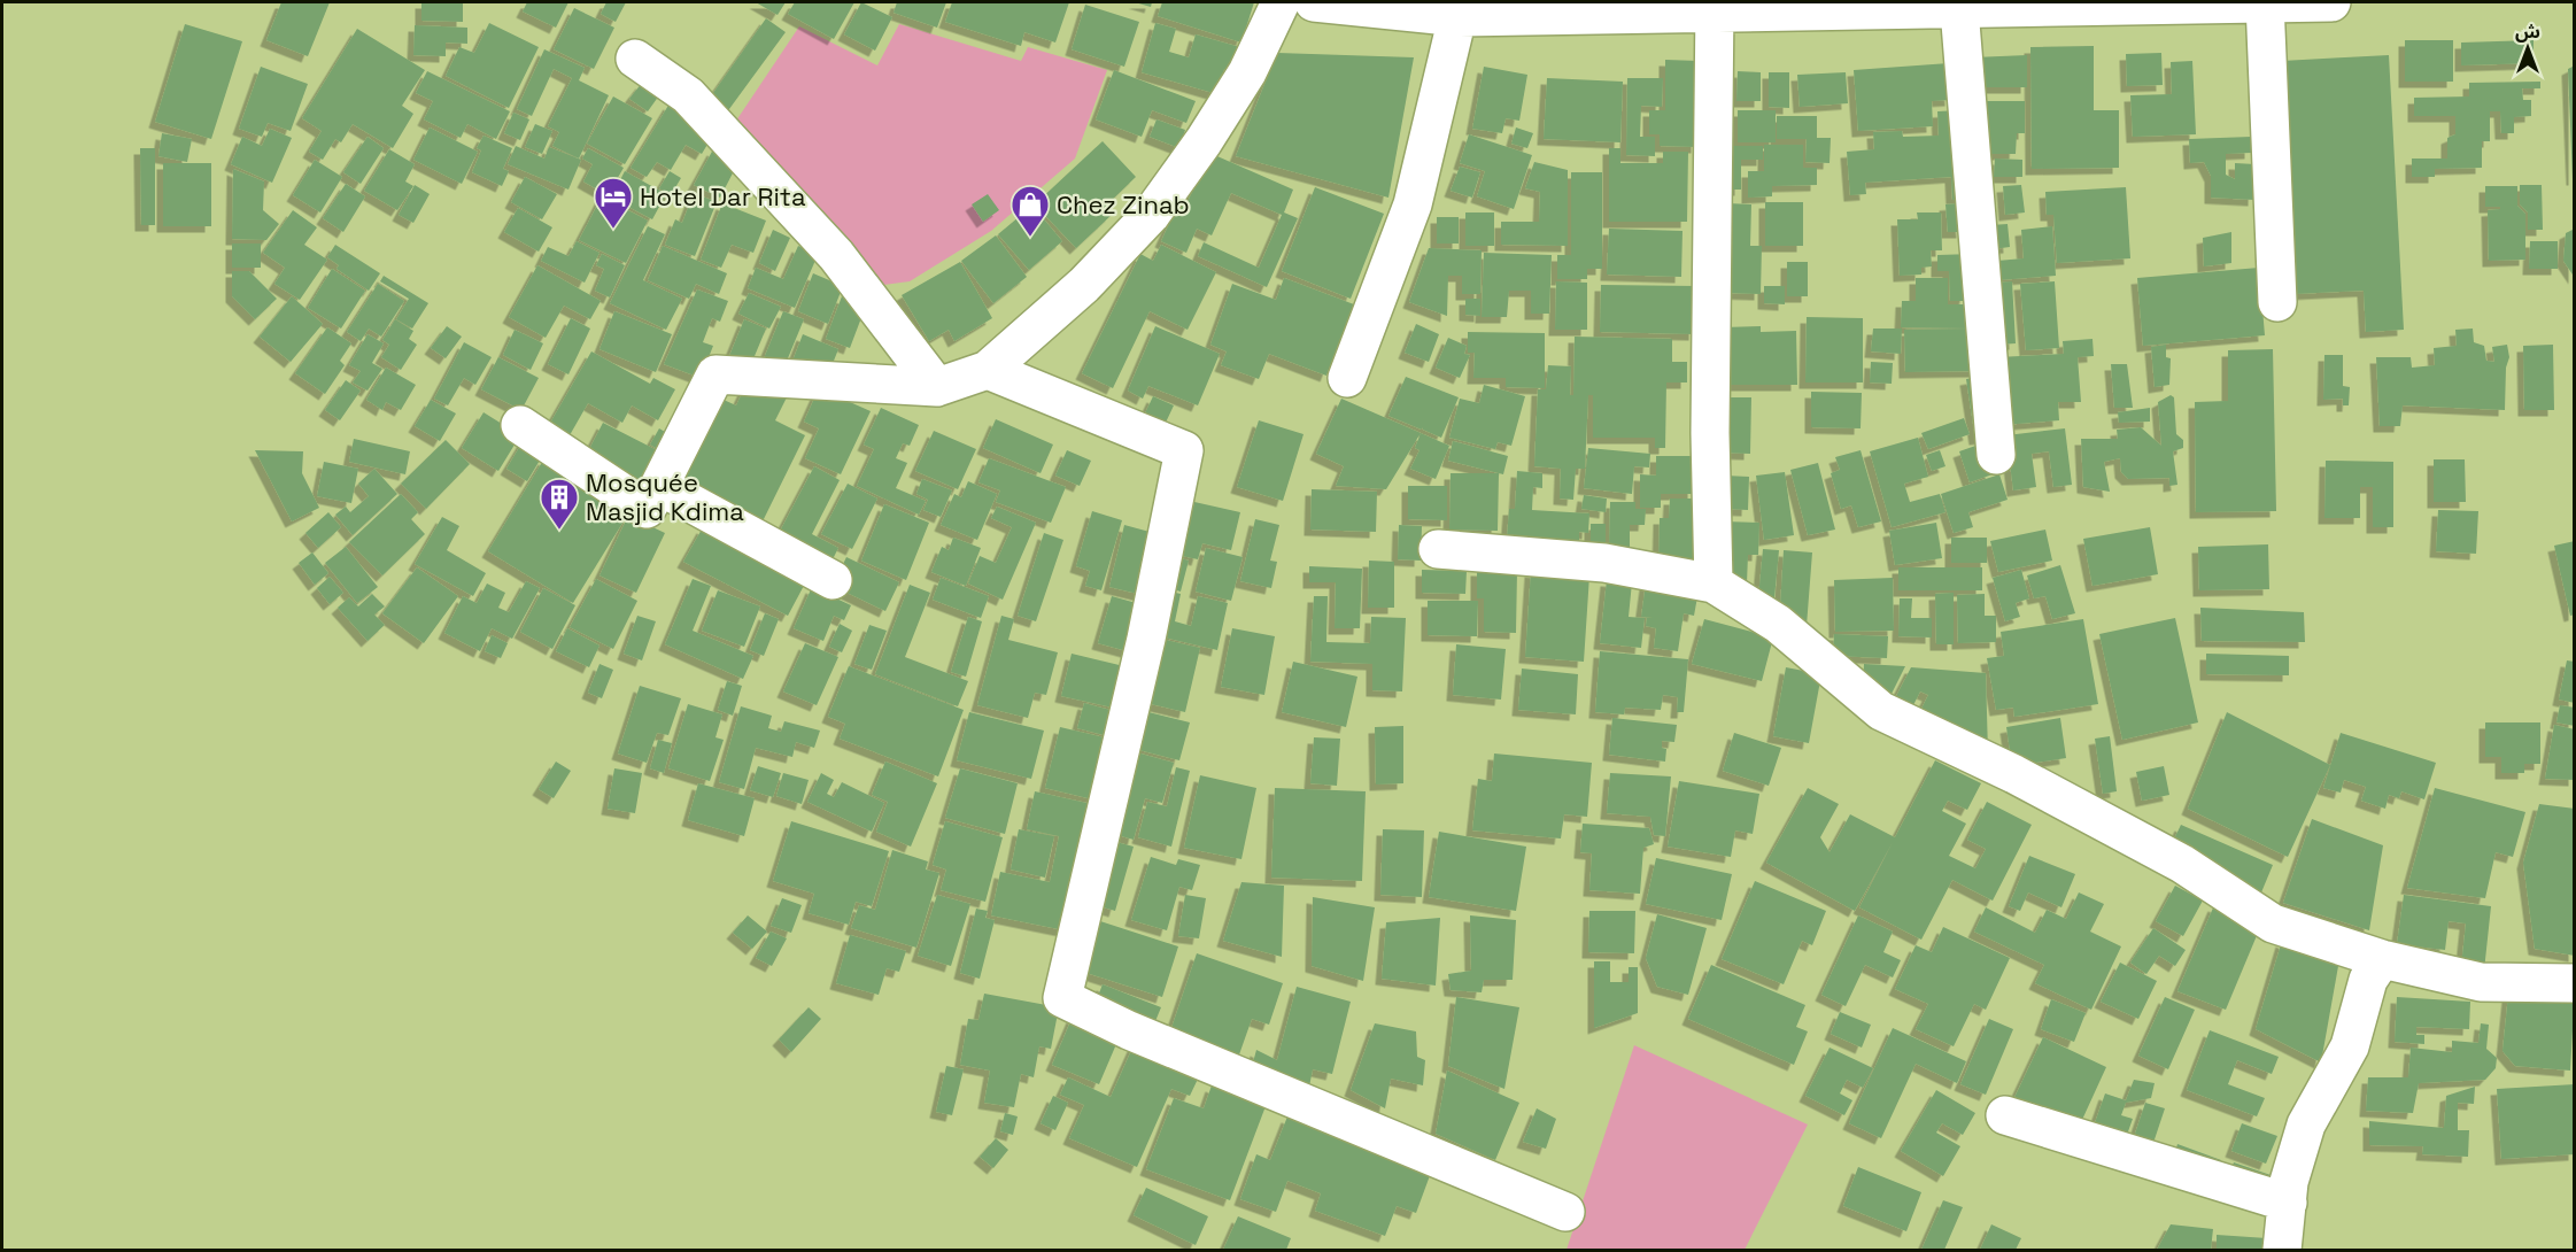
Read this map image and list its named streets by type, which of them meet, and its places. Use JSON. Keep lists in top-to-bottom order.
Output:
{
  "places": {
    "hotel": ["Hotel Dar Rita"],
    "shop": ["Chez Zinab"],
    "building": ["Mosquée Masjid Kdima"]
  },
  "north": "top"
}
